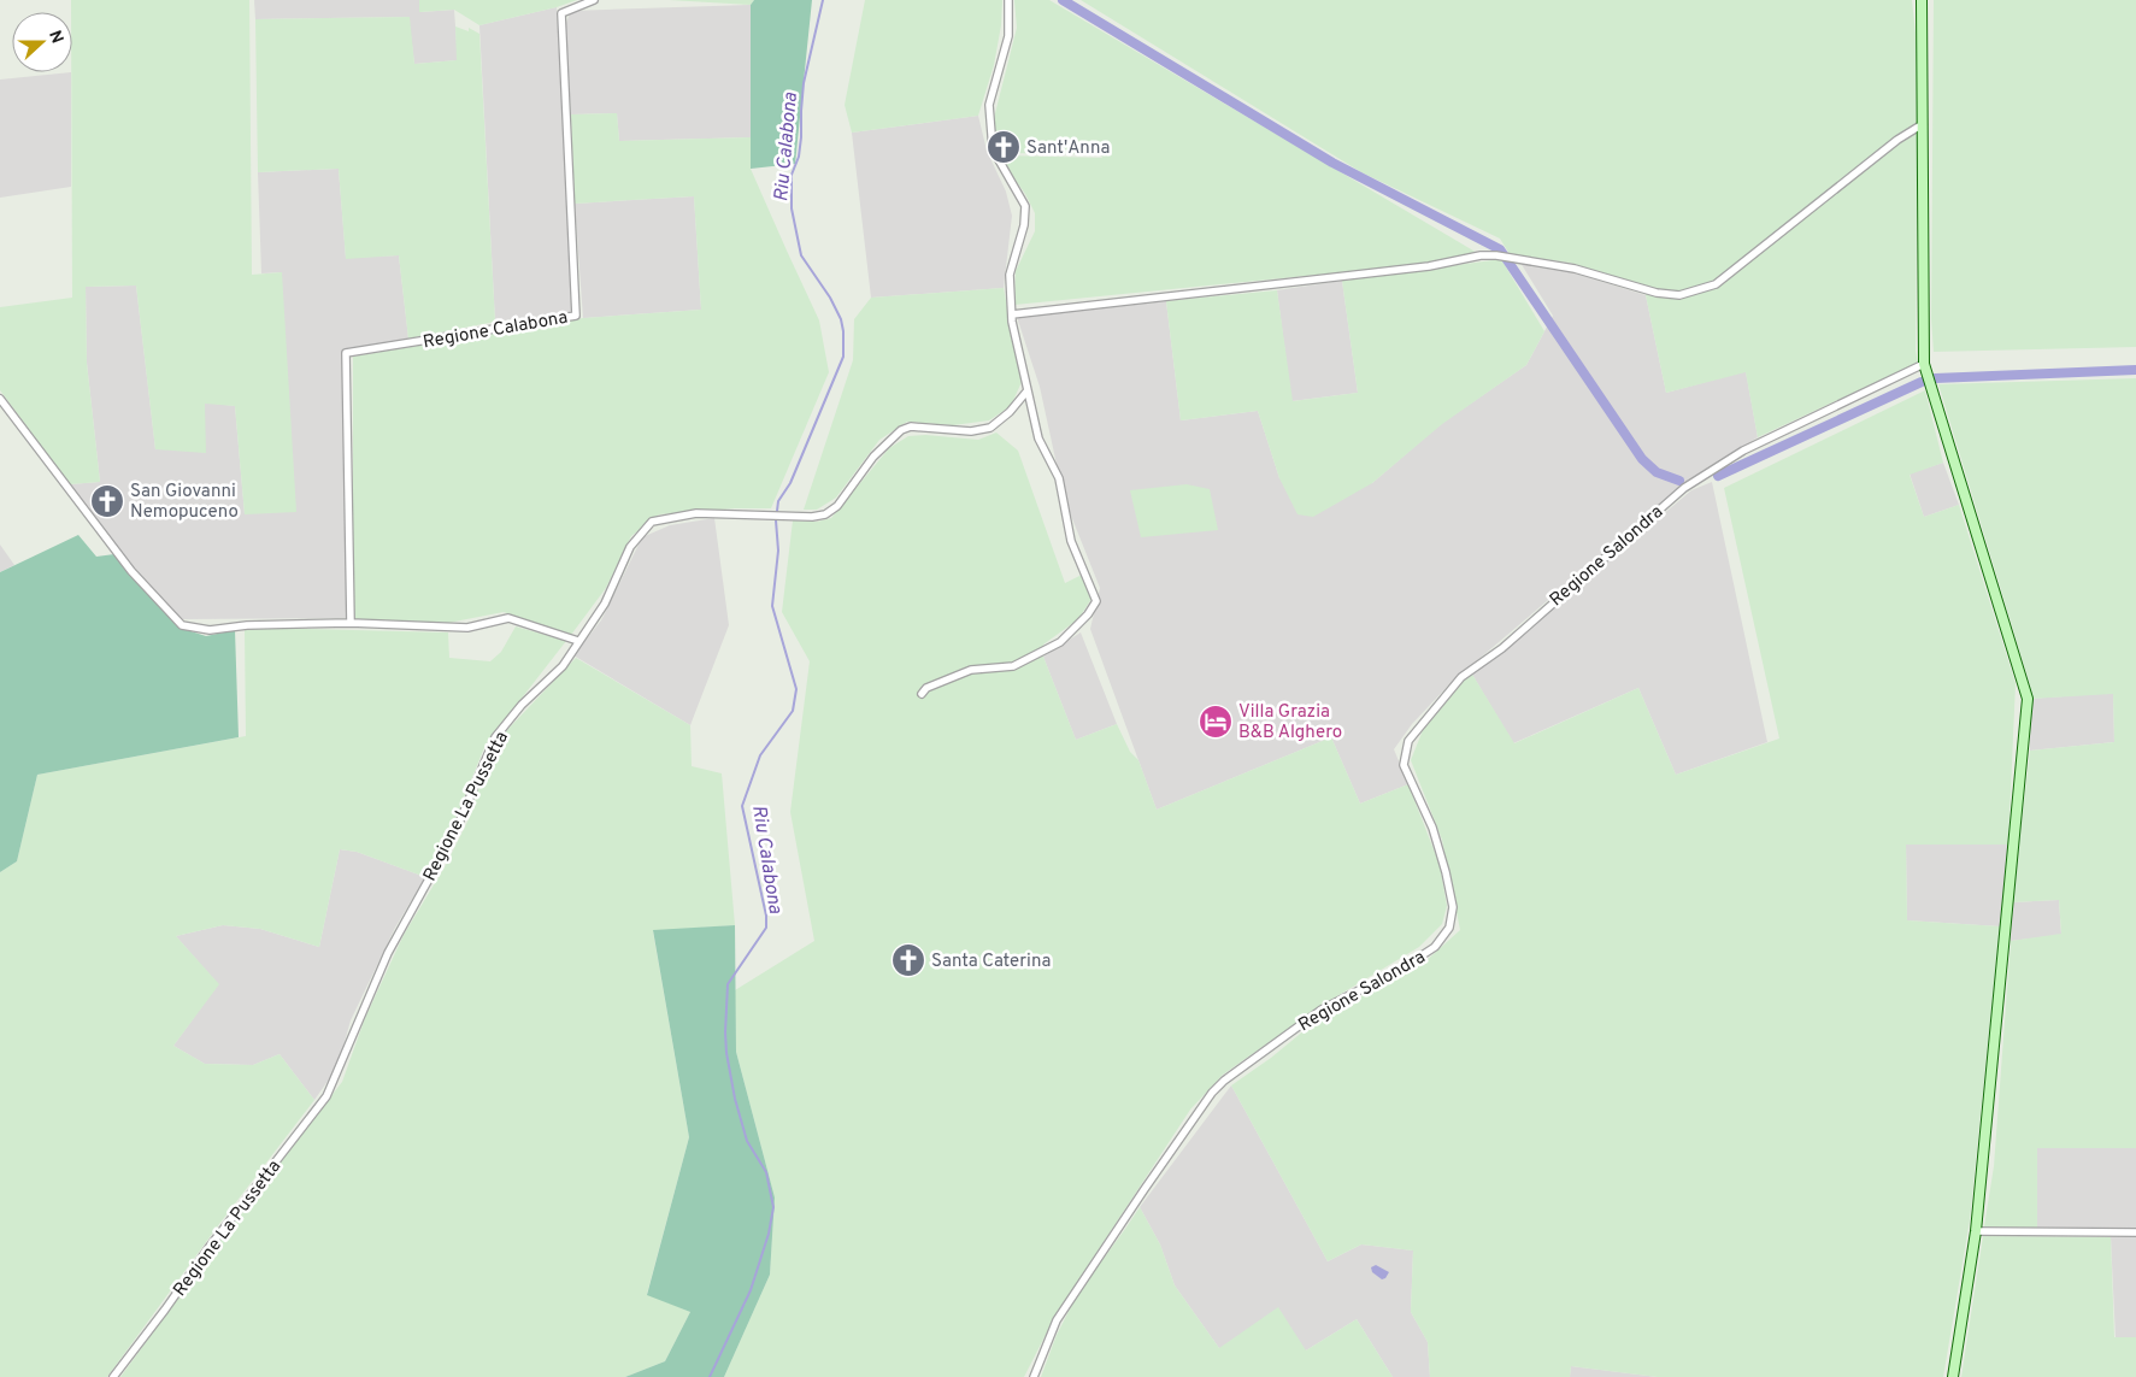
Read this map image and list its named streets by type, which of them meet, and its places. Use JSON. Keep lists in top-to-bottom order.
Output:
{
  "streets": {
    "street": ["Regione Calabona", "Regione Salondra", "Regione La Pussetta"]
  },
  "water": ["Riu Calabona"],
  "places": {
    "church": ["Sant'Anna", "San Giovanni Nemopuceno", "Santa Caterina"],
    "hotel": ["Villa Grazia B&B Alghero"]
  },
  "north": "right"
}
